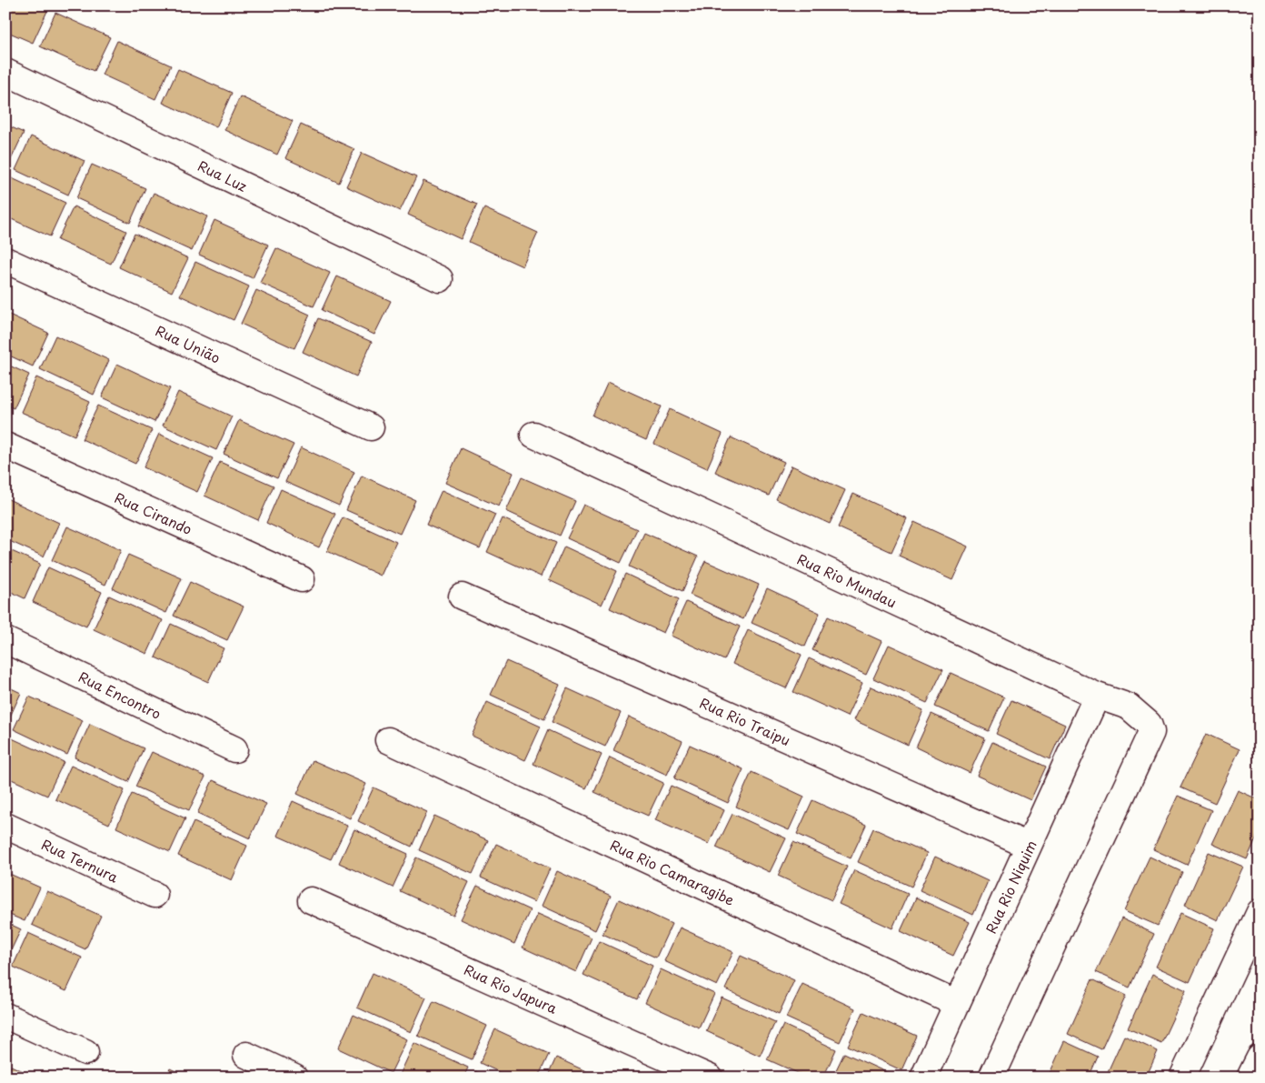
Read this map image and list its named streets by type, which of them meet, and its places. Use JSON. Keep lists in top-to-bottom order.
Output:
{
  "streets": {
    "street": [
      "Rua Luz",
      "Rua União",
      "Rua Cirando",
      "Rua Rio Mundau",
      "Rua Encontro",
      "Rua Rio Traipu",
      "Rua Ternura",
      "Rua Rio Camaragibe",
      "Rua Rio Niquim",
      "Rua Rio Japura"
    ]
  },
  "crossings": [
    ["Rua Rio Mundau", "Rua Rio Niquim"],
    ["Rua Rio Traipu", "Rua Rio Niquim"],
    ["Rua Rio Camaragibe", "Rua Rio Niquim"]
  ]
}
